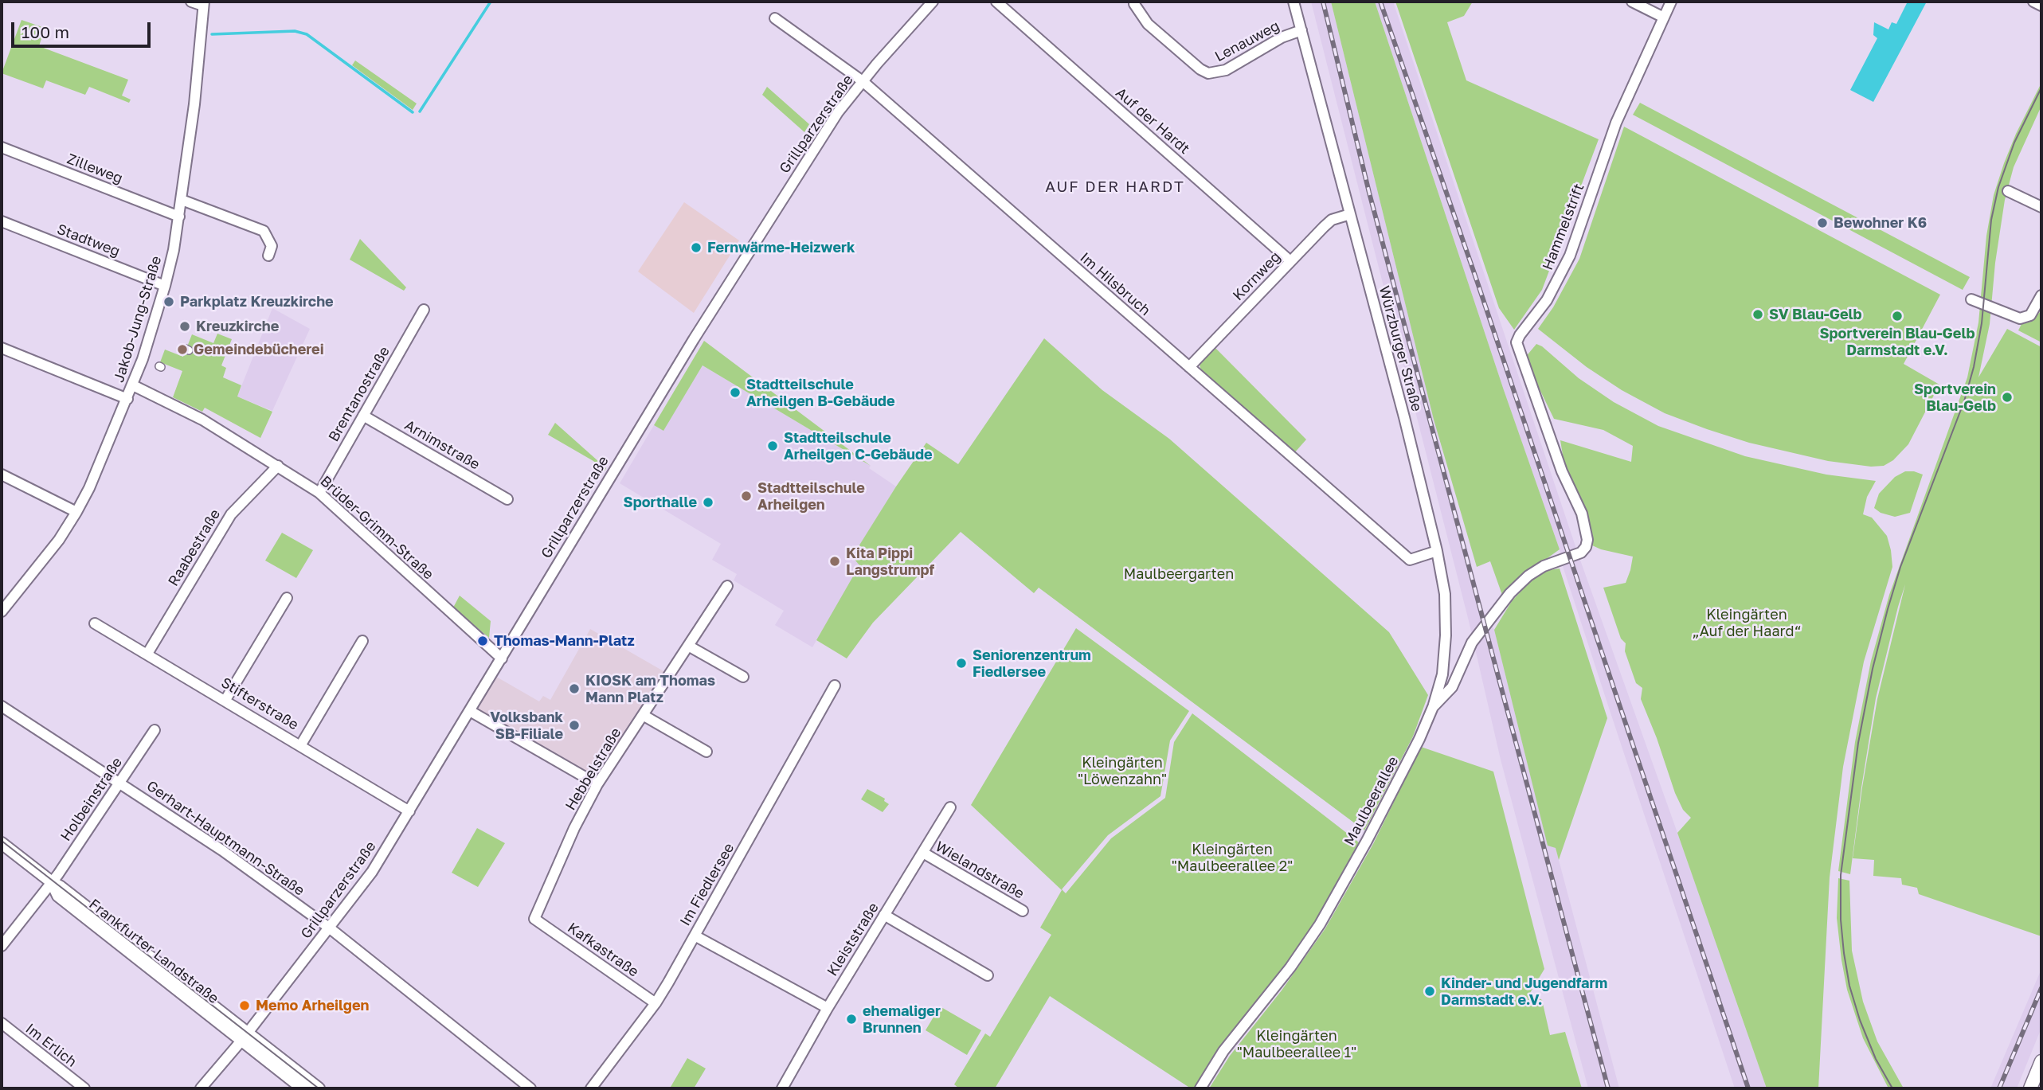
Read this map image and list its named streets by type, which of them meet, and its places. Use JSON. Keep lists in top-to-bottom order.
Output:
{
  "streets": {
    "street": [
      "Lenauweg",
      "Auf der Hardt",
      "Grillparzerstraße",
      "Zilleweg",
      "Hammelstrift",
      "Stadtweg",
      "Kornweg",
      "Im Hilsbruch",
      "Jakob-Jung-Straße",
      "Würzburger Straße",
      "Brentanostraße",
      "Arnimstraße",
      "Brüder-Grimm-Straße",
      "Raabestraße",
      "Stifterstraße",
      "Hebbelstraße",
      "Holbeinstraße",
      "Maulbeerallee",
      "Gerhart-Hauptmann-Straße",
      "Wielandstraße",
      "Im Fiedlersee",
      "Kleiststraße",
      "Kafkastraße",
      "Frankfurter Landstraße",
      "Im Erlich"
    ]
  },
  "crossings": [
    ["Lenauweg", "Würzburger Straße"],
    ["Auf der Hardt", "Kornweg"],
    ["Grillparzerstraße", "Im Hilsbruch"],
    ["Grillparzerstraße", "Brüder-Grimm-Straße"],
    ["Grillparzerstraße", "Stifterstraße"],
    ["Grillparzerstraße", "Gerhart-Hauptmann-Straße"],
    ["Grillparzerstraße", "Frankfurter Landstraße"],
    ["Zilleweg", "Jakob-Jung-Straße"],
    ["Hammelstrift", "Maulbeerallee"],
    ["Stadtweg", "Jakob-Jung-Straße"],
    ["Kornweg", "Im Hilsbruch"],
    ["Kornweg", "Würzburger Straße"],
    ["Im Hilsbruch", "Würzburger Straße"],
    ["Jakob-Jung-Straße", "Brüder-Grimm-Straße"],
    ["Würzburger Straße", "Maulbeerallee"],
    ["Brentanostraße", "Arnimstraße"],
    ["Brentanostraße", "Brüder-Grimm-Straße"],
    ["Brüder-Grimm-Straße", "Raabestraße"],
    ["Raabestraße", "Stifterstraße"],
    ["Hebbelstraße", "Kafkastraße"],
    ["Holbeinstraße", "Gerhart-Hauptmann-Straße"],
    ["Holbeinstraße", "Frankfurter Landstraße"],
    ["Wielandstraße", "Kleiststraße"],
    ["Im Fiedlersee", "Kafkastraße"]
  ],
  "districts": ["AUF DER HARDT"],
  "parks": [
    "Maulbeergarten",
    "Kleingärten „Auf der Haard“",
    "Kleingärten \"Löwenzahn\"",
    "Kleingärten \"Maulbeerallee 2\"",
    "Kleingärten \"Maulbeerallee 1\""
  ],
  "places": [
    "Bewohner K6",
    "Fernwärme-Heizwerk",
    "Parkplatz Kreuzkirche",
    "SV Blau-Gelb",
    "Sportverein Blau-Gelb Darmstadt e.V.",
    "Kreuzkirche",
    "Gemeindebücherei",
    "Stadtteilschule Arheilgen B-Gebäude",
    "Sportverein Blau-Gelb",
    "Stadtteilschule Arheilgen C-Gebäude",
    "Stadtteilschule Arheilgen",
    "Sporthalle",
    "Kita Pippi Langstrumpf",
    "Thomas-Mann-Platz",
    "Seniorenzentrum Fiedlersee",
    "KIOSK am Thomas Mann Platz",
    "Volksbank SB-Filiale",
    "Kinder- und Jugendfarm Darmstadt e.V.",
    "Memo Arheilgen",
    "ehemaliger Brunnen"
  ],
  "scale_bar": "100 m"
}
